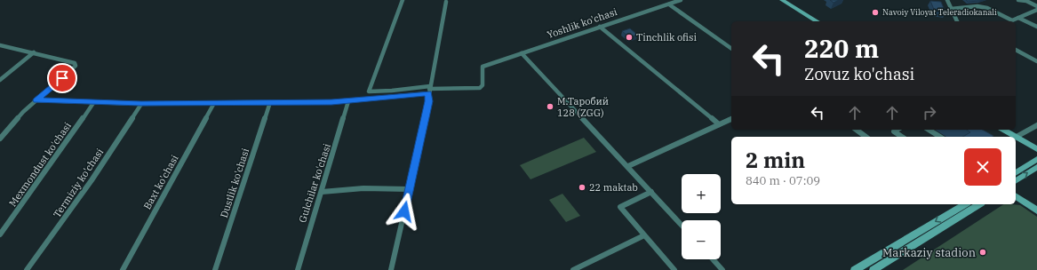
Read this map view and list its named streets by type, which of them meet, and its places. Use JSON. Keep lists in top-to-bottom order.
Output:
{
  "streets": {
    "street": [
      "Yoshlik ko'chasi",
      "Mexmondust ko'chasi",
      "Baxt ko'chasi",
      "Termiziy ko'chasi",
      "Dustlik ko'chasi",
      "Gulchilar ko'chasi"
    ]
  },
  "places": [
    "Navoiy Viloyat Teleradiokanali",
    "Tinchlik ofisi",
    "М.Таробий 128 (ZGG)",
    "22 maktab",
    "Markaziy stadion"
  ],
  "page": {
    "turn": ["220 m", "Zovuz ko'chasi"],
    "heading": ["2 min", "840 m · 07:09"],
    "map_buttons": ["+", "−"]
  }
}
